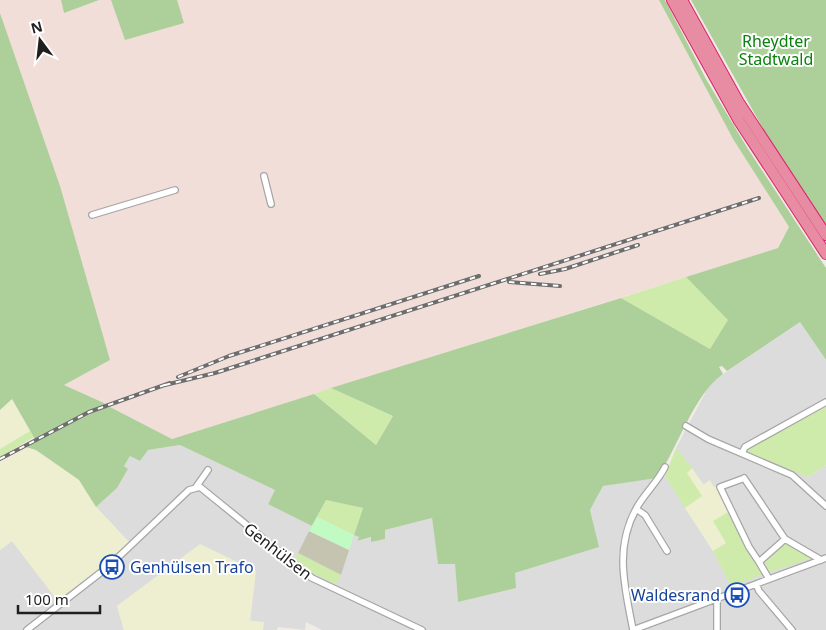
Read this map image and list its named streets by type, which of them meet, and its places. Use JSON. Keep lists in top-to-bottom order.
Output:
{
  "streets": {
    "street": ["Genhülsen"]
  },
  "parks": ["Rheydter Stadtwald"],
  "places": {
    "bus stop": ["Genhülsen Trafo", "Waldesrand"]
  },
  "scale_bar": "100 m",
  "north": "top"
}
